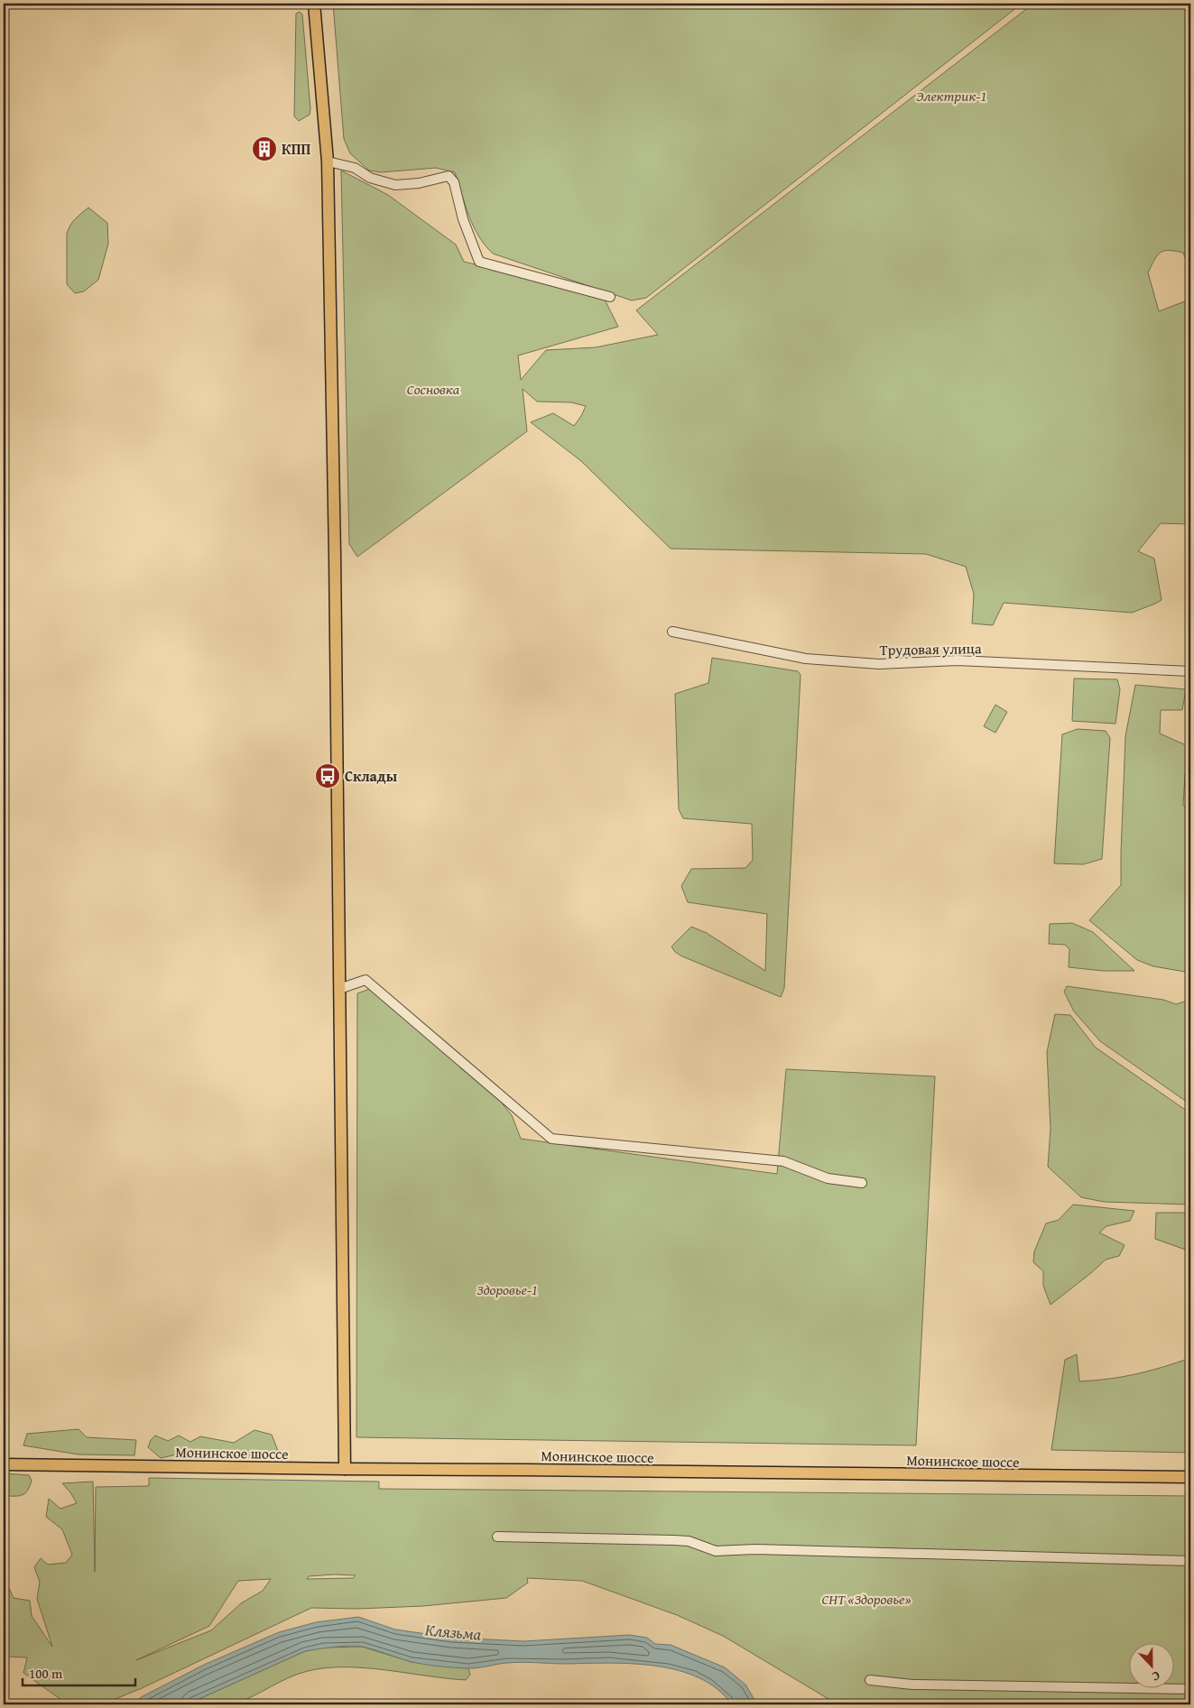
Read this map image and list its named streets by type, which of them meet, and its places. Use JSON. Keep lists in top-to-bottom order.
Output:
{
  "streets": {
    "main road": ["Монинское шоссе"],
    "street": ["Трудовая улица"]
  },
  "water": ["Клязьма"],
  "parks": [
    "Электрик-1",
    "Сосновка",
    "Здоровье-1",
    "СНТ «Здоровье»"
  ],
  "places": {
    "building": ["КПП"],
    "bus stop": ["Склады"]
  },
  "scale_bar": "100 m",
  "north": "bottom"
}
